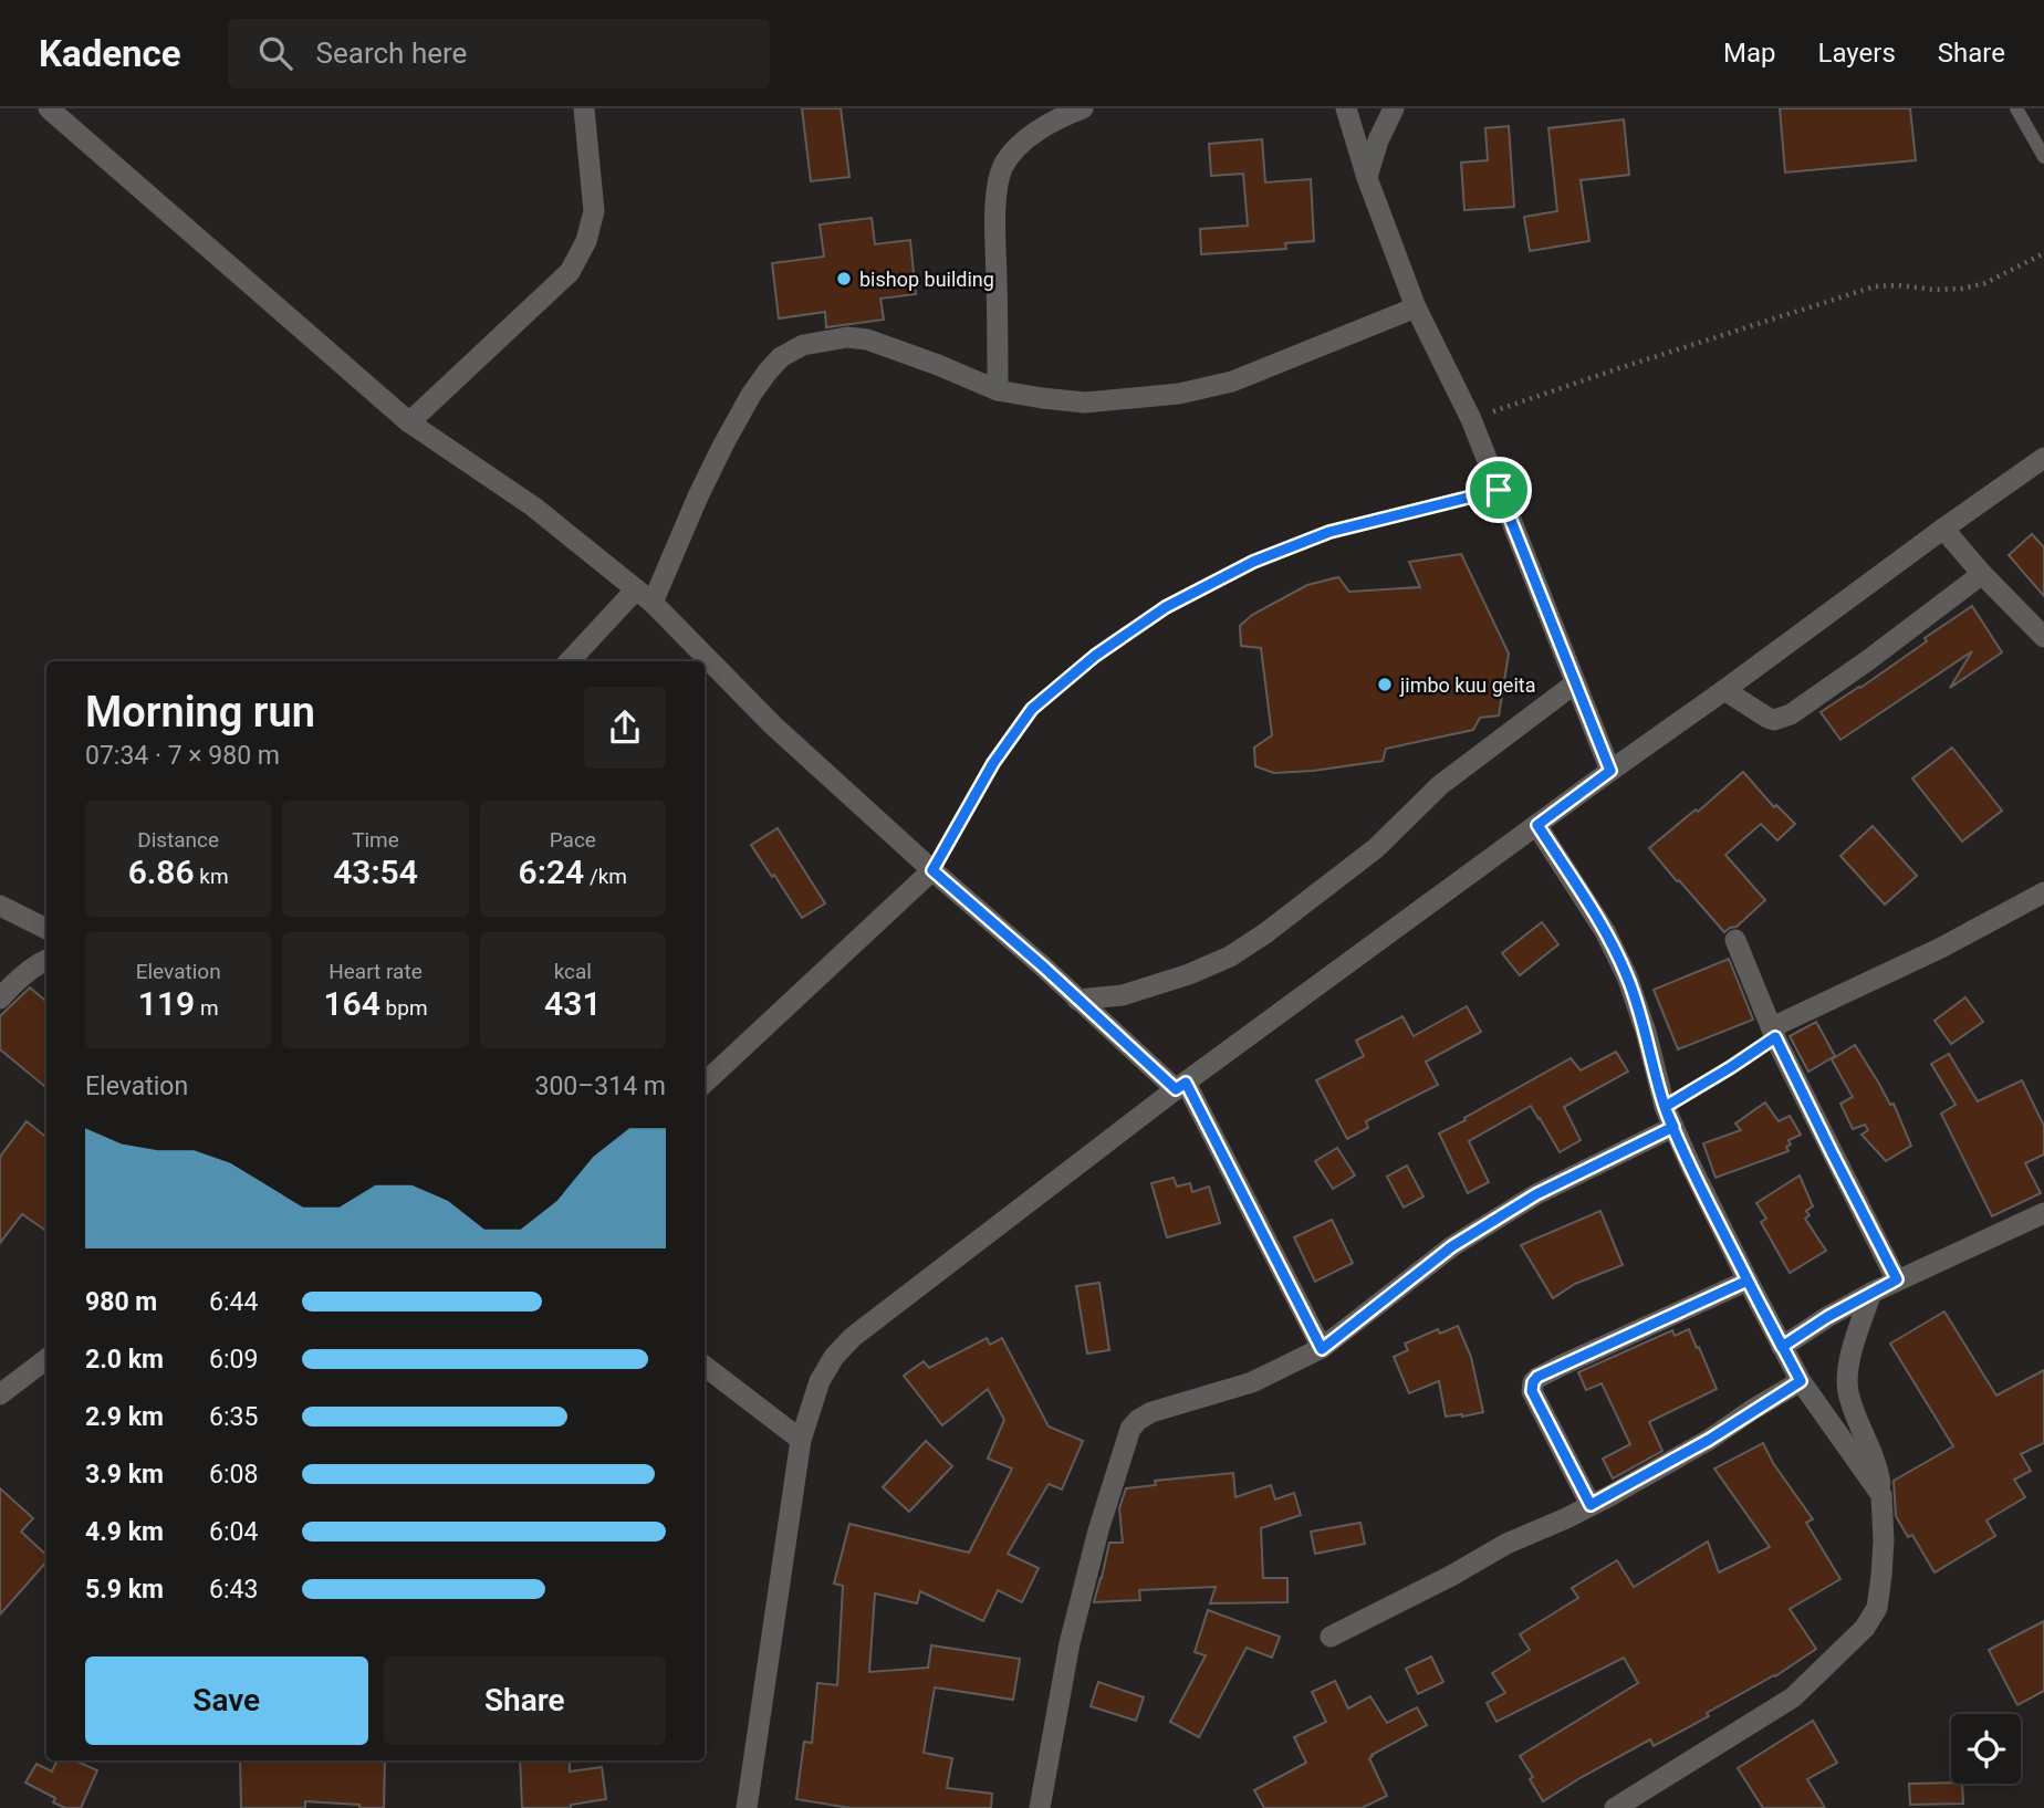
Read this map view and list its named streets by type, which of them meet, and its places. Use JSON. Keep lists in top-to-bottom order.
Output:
{
  "places": ["bishop building", "jimbo kuu geita"],
  "page": {
    "header": "Kadence",
    "search": "Search here",
    "nav": ["Map", "Layers", "Share"],
    "heading": ["Morning run", "07:34 · 7 × 980 m"],
    "stats": [
      ["Distance", "6.86 km"],
      ["Time", "43:54"],
      ["Pace", "6:24 /km"],
      ["Elevation", "119 m"],
      ["Heart rate", "164 bpm"],
      ["kcal", "431"]
    ],
    "chart": ["Elevation", "300–314 m"],
    "list": [
      {
        "name": "980 m",
        "note": "6:44"
      },
      {
        "name": "2.0 km",
        "note": "6:09"
      },
      {
        "name": "2.9 km",
        "note": "6:35"
      },
      {
        "name": "3.9 km",
        "note": "6:08"
      },
      {
        "name": "4.9 km",
        "note": "6:04"
      },
      {
        "name": "5.9 km",
        "note": "6:43"
      }
    ],
    "buttons": ["Save", "Share"]
  }
}
